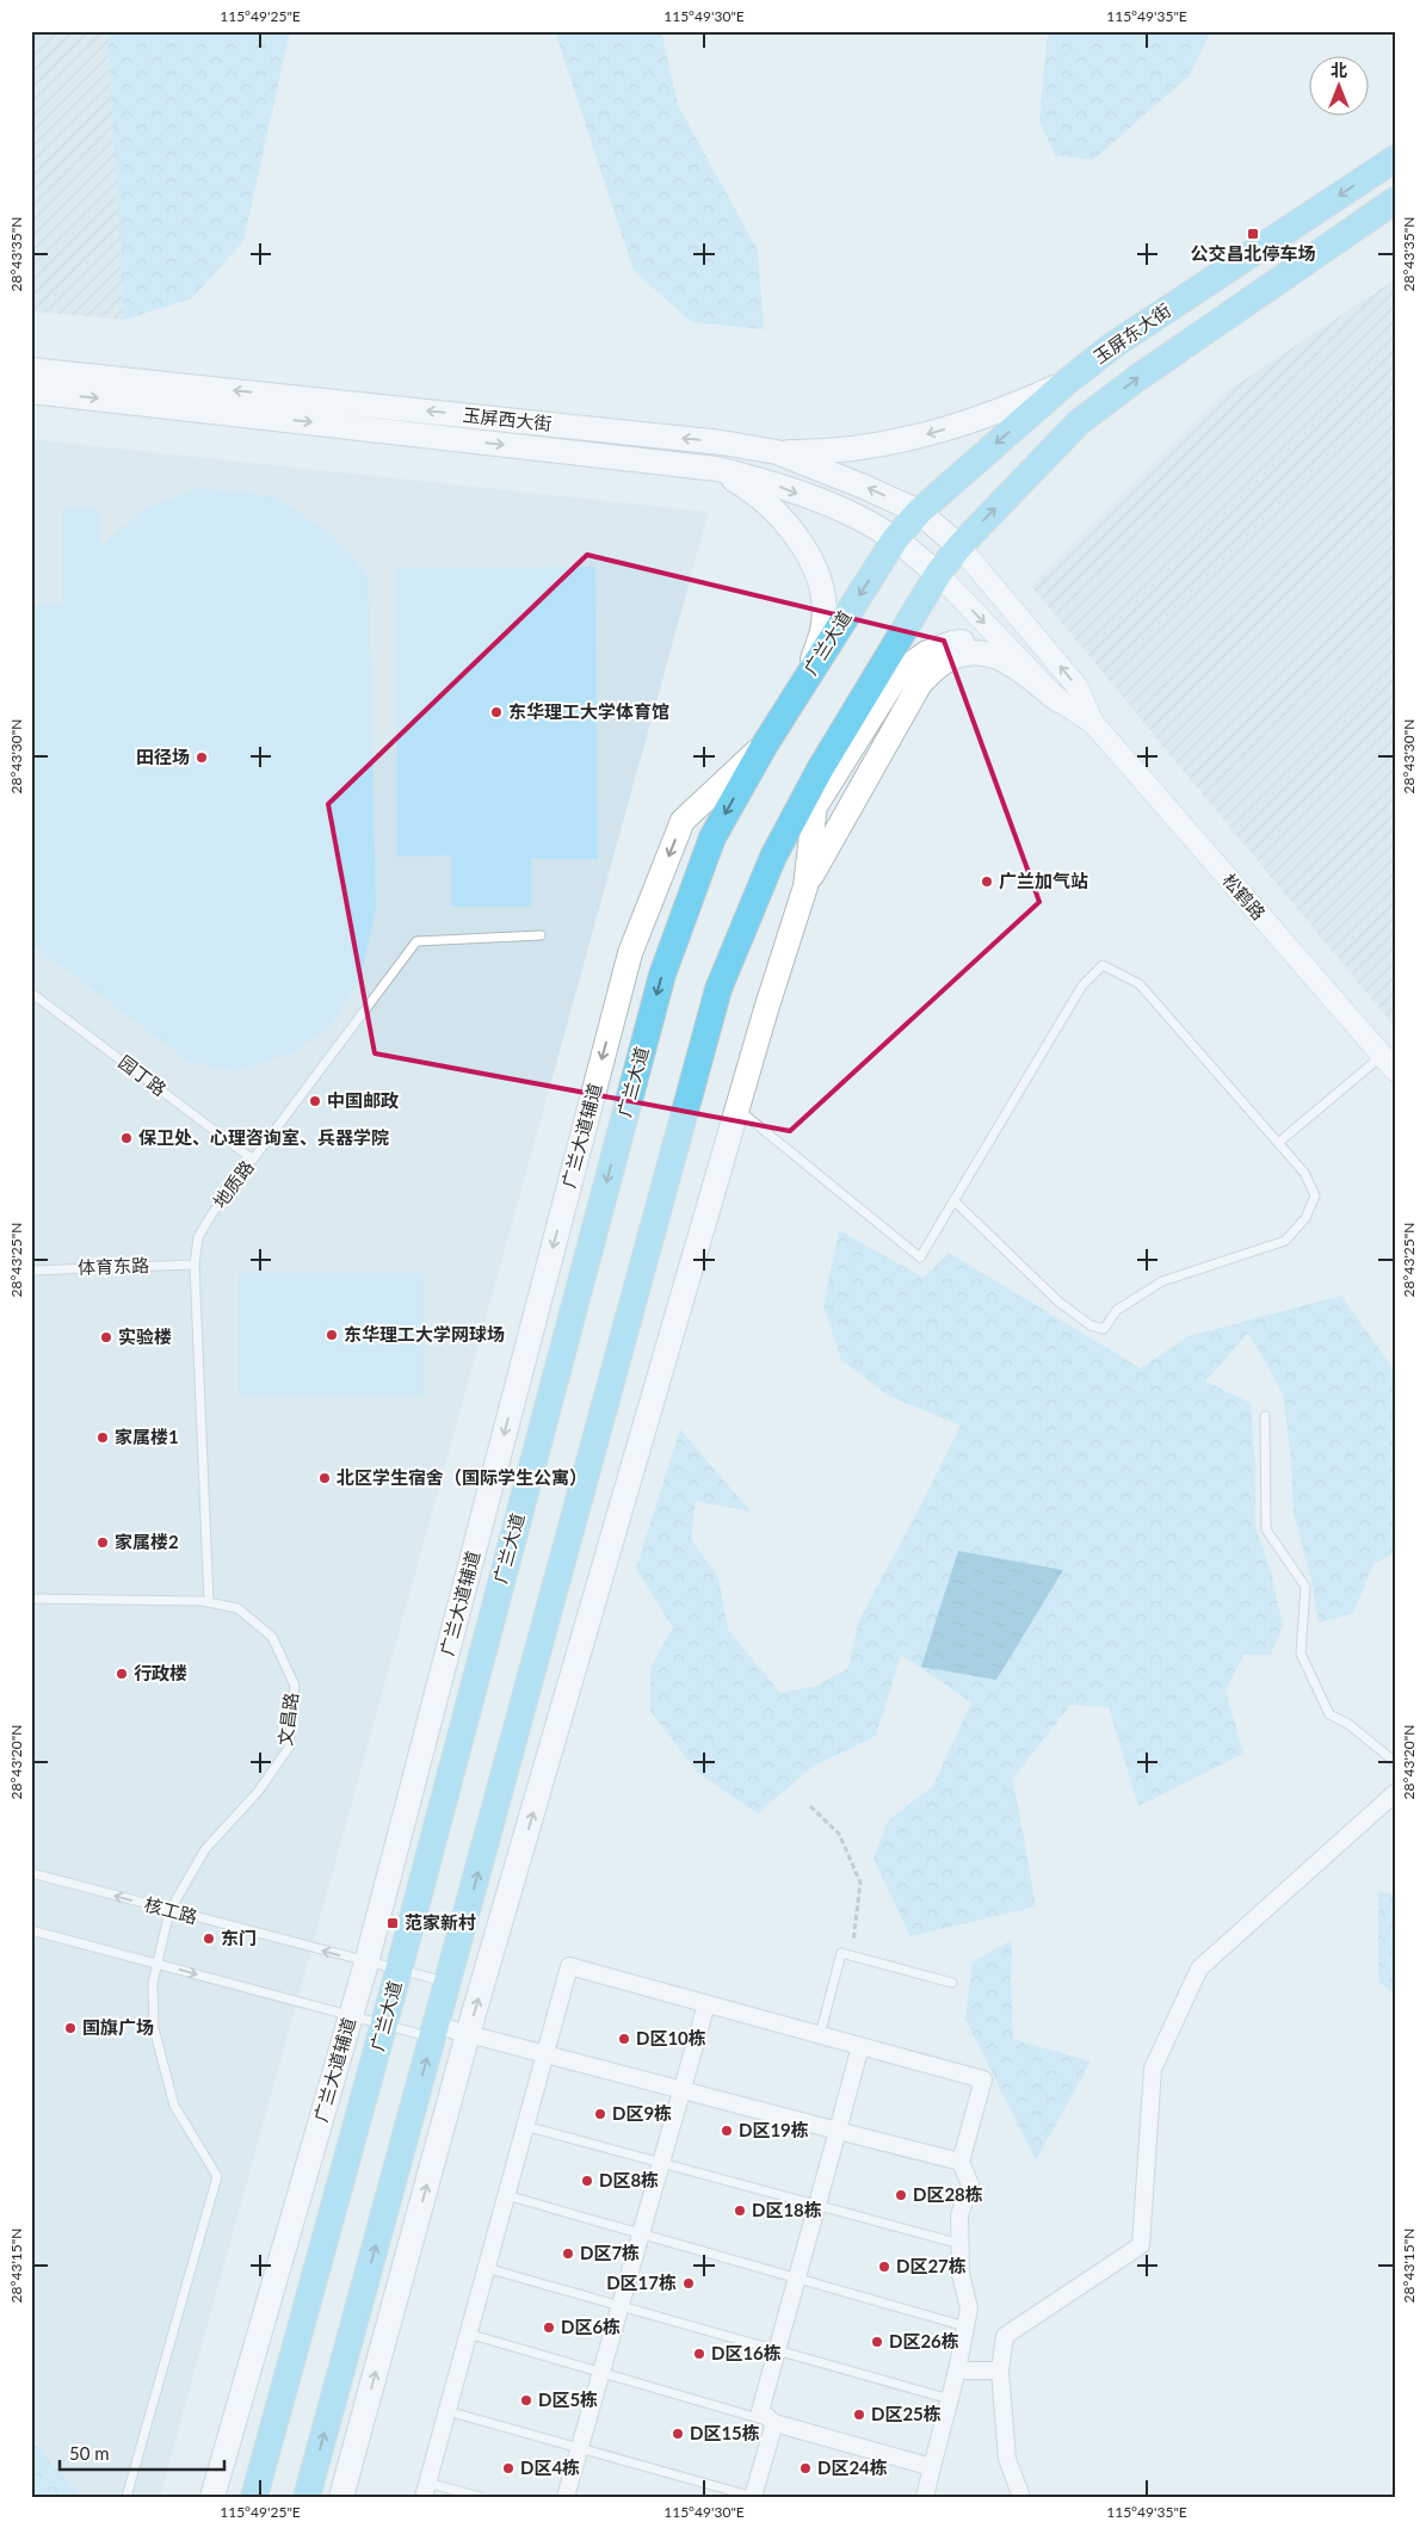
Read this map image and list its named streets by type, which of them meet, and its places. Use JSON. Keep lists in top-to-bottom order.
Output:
{
  "streets": {
    "main road": [
      "玉屏东大街",
      "玉屏西大街",
      "广兰大道",
      "广兰大道辅道"
    ],
    "street": ["松鹤路"],
    "lane": [
      "园丁路",
      "地质路",
      "体育东路",
      "文昌路",
      "核工路"
    ]
  },
  "crossings": [
    ["玉屏东大街", "玉屏西大街"],
    ["玉屏东大街", "广兰大道"],
    ["玉屏西大街", "广兰大道"],
    ["玉屏西大街", "松鹤路"],
    ["广兰大道", "广兰大道辅道"],
    ["广兰大道", "核工路"],
    ["园丁路", "地质路"],
    ["广兰大道辅道", "核工路"],
    ["地质路", "体育东路"],
    ["地质路", "文昌路"],
    ["文昌路", "核工路"]
  ],
  "places": {
    "transit": ["公交昌北停车场", "范家新村"],
    "other": [
      "东华理工大学体育馆",
      "田径场",
      "广兰加气站",
      "中国邮政",
      "保卫处、心理咨询室、兵器学院",
      "东华理工大学网球场",
      "实验楼",
      "家属楼1",
      "北区学生宿舍（国际学生公寓）",
      "家属楼2",
      "行政楼",
      "东门",
      "国旗广场",
      "D区10栋",
      "D区9栋",
      "D区19栋",
      "D区8栋",
      "D区28栋",
      "D区18栋",
      "D区7栋",
      "D区27栋",
      "D区17栋",
      "D区6栋",
      "D区26栋",
      "D区16栋",
      "D区5栋",
      "D区25栋",
      "D区15栋",
      "D区4栋",
      "D区24栋"
    ]
  },
  "scale_bar": "50 m",
  "north": "top",
  "coordinates": [
    "115°49'25\"E",
    "115°49'30\"E",
    "115°49'35\"E",
    "28°43'35\"N",
    "28°43'30\"N",
    "28°43'25\"N",
    "28°43'20\"N",
    "28°43'15\"N"
  ]
}
